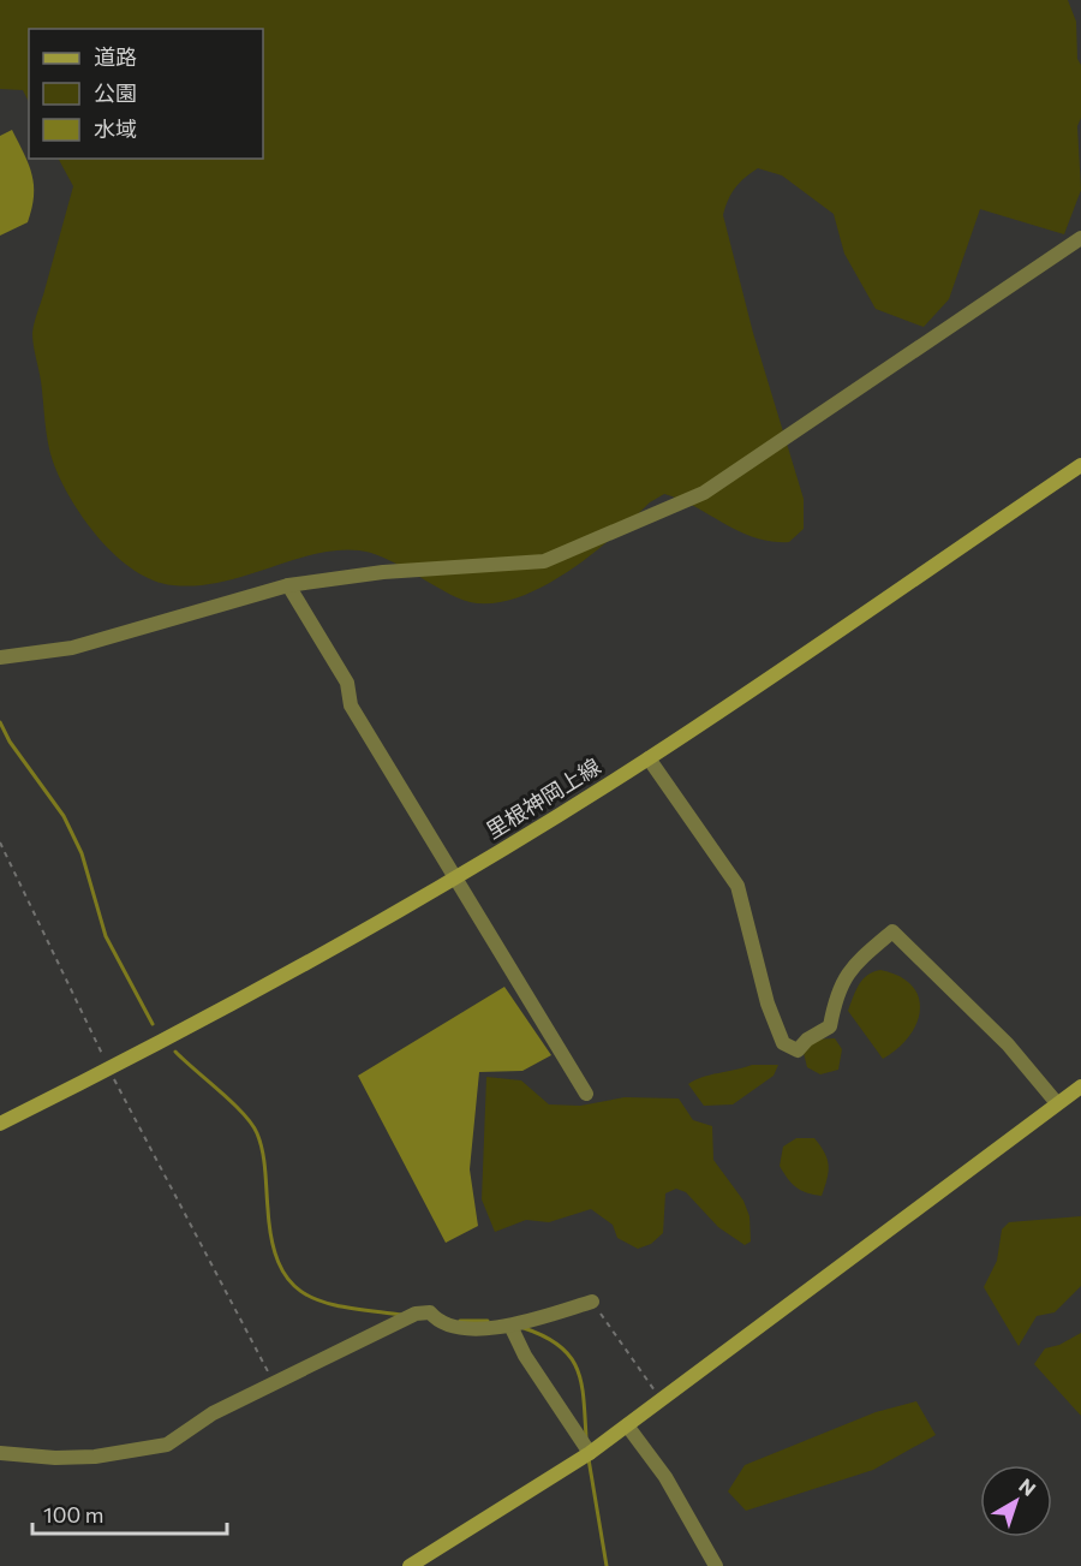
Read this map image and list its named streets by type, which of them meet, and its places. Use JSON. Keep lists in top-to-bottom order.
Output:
{
  "streets": {
    "main road": ["里根神岡上線"]
  },
  "legend": ["道路", "公園", "水域"],
  "scale_bar": "100 m",
  "north": "top right"
}
